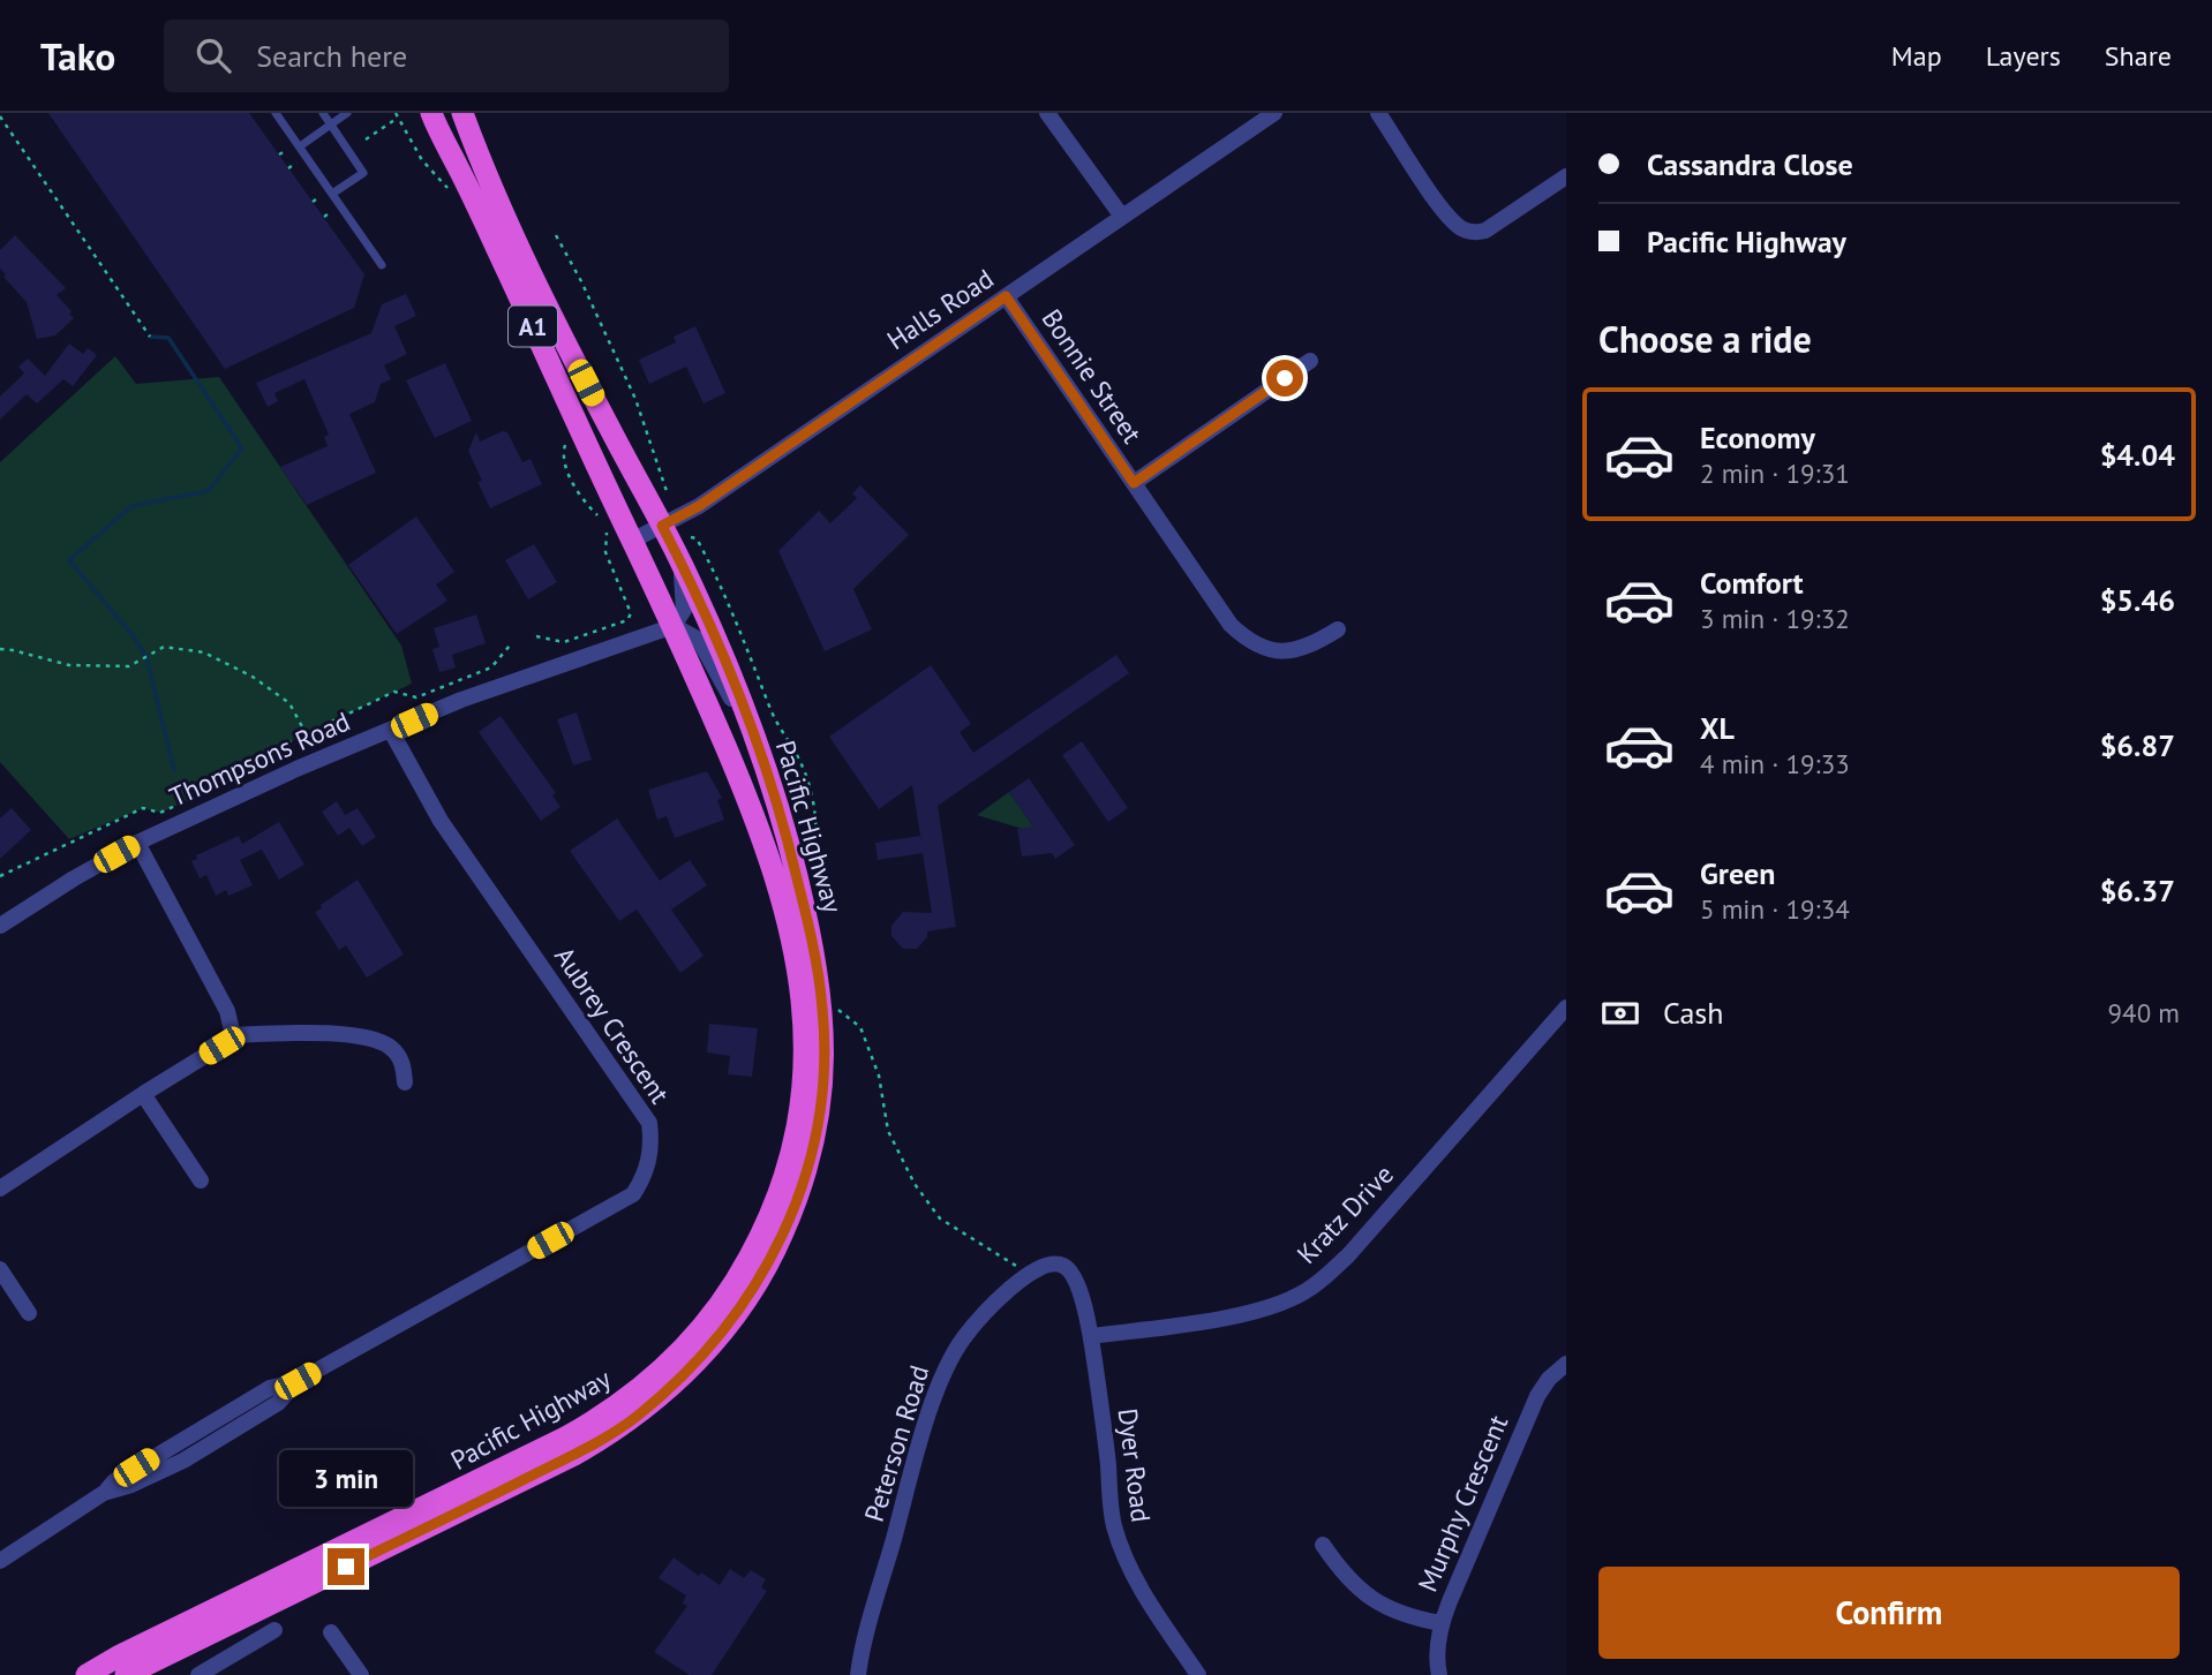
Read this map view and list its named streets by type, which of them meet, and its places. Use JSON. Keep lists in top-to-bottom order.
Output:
{
  "streets": {
    "highway": ["A1", "Pacific Highway"],
    "street": [
      "Halls Road",
      "Bonnie Street",
      "Thompsons Road",
      "Aubrey Crescent",
      "Kratz Drive",
      "Peterson Road",
      "Dyer Road",
      "Murphy Crescent"
    ]
  },
  "crossings": [
    ["Halls Road", "Bonnie Street"],
    ["Halls Road", "Pacific Highway"],
    ["Thompsons Road", "Pacific Highway"],
    ["Thompsons Road", "Aubrey Crescent"],
    ["Kratz Drive", "Peterson Road"],
    ["Kratz Drive", "Dyer Road"],
    ["Peterson Road", "Dyer Road"]
  ],
  "page": {
    "header": "Tako",
    "search": "Search here",
    "nav": ["Map", "Layers", "Share"],
    "banner": ["Cassandra Close", "Pacific Highway"],
    "heading": "Choose a ride",
    "list": [
      {
        "name": "Economy",
        "note": "2 min · 19:31",
        "value": "$4.04"
      },
      {
        "name": "Comfort",
        "note": "3 min · 19:32",
        "value": "$5.46"
      },
      {
        "name": "XL",
        "note": "4 min · 19:33",
        "value": "$6.87"
      },
      {
        "name": "Green",
        "note": "5 min · 19:34",
        "value": "$6.37"
      }
    ],
    "pay": ["Cash", "940 m"],
    "bubble": "3 min",
    "buttons": "Confirm"
  }
}
